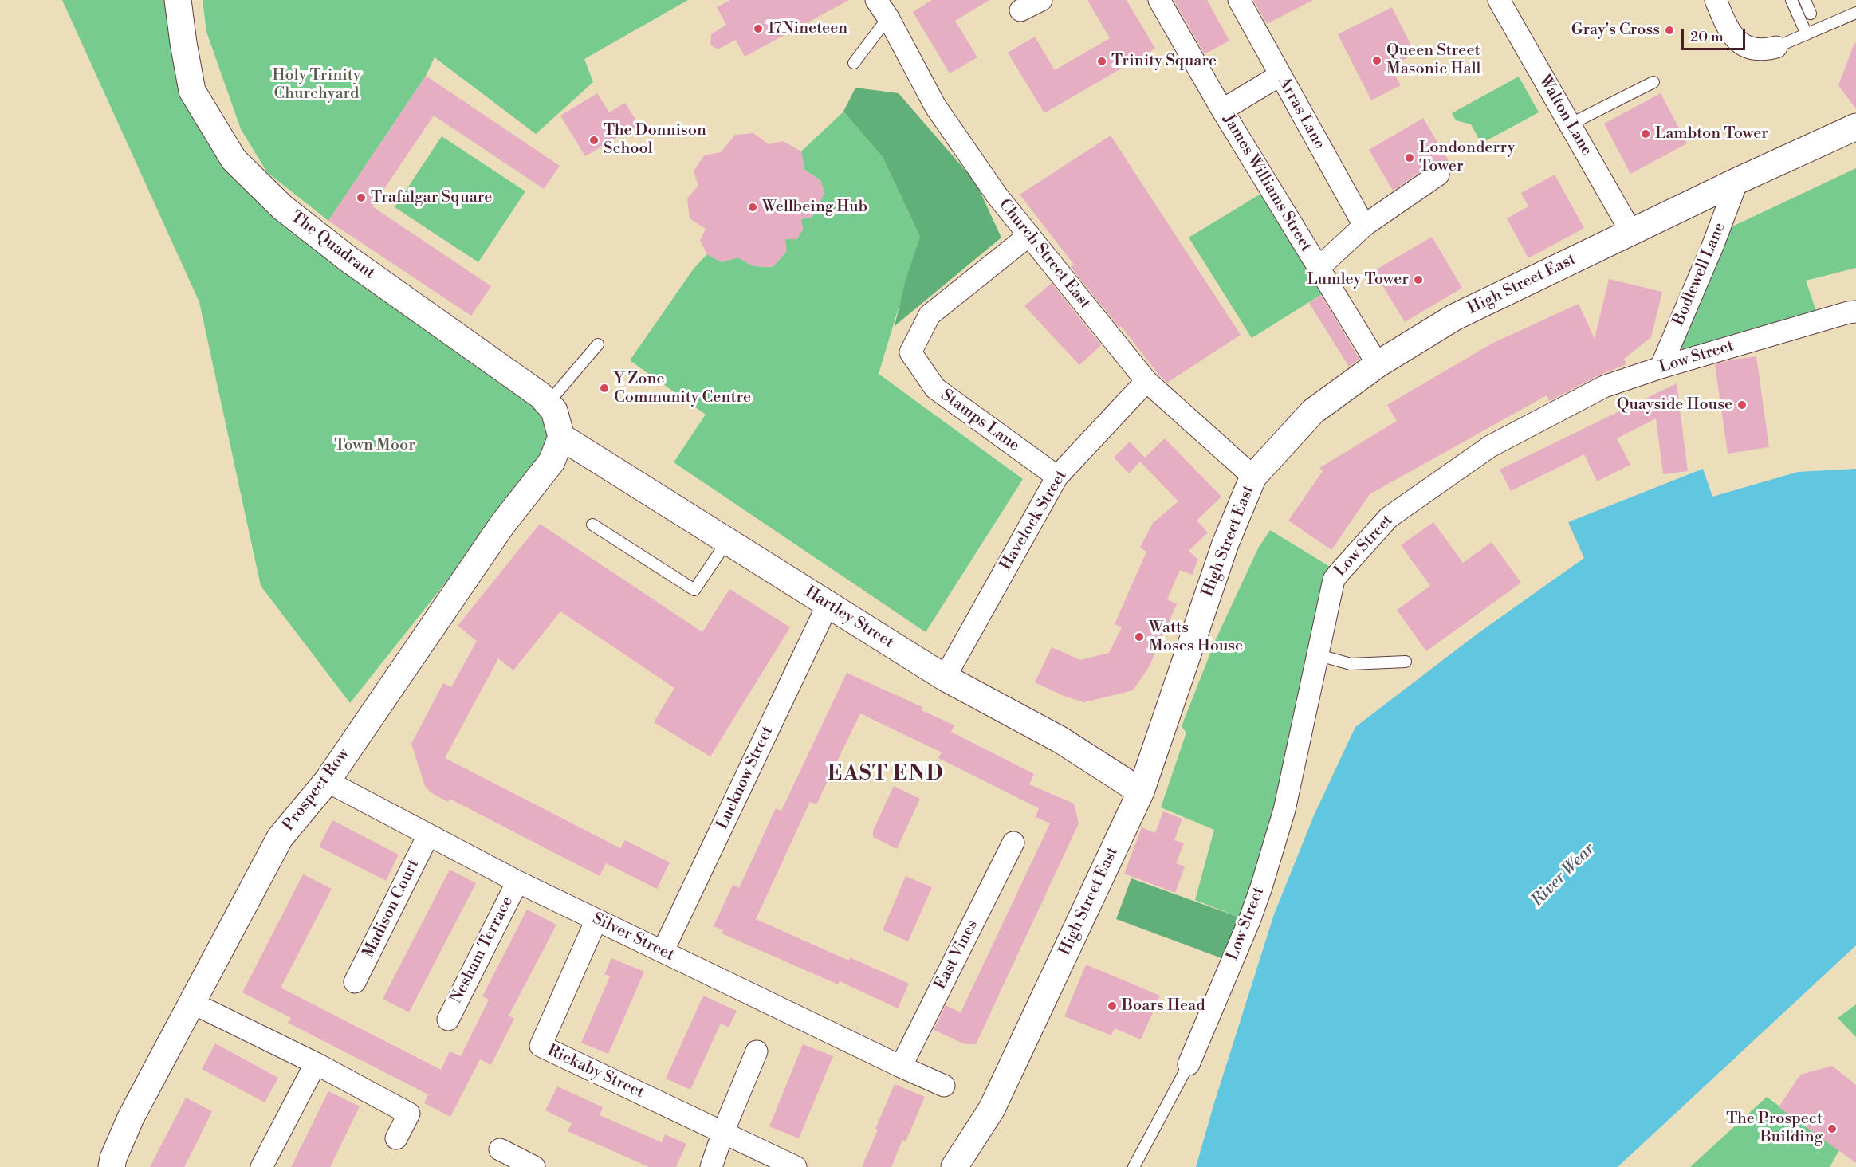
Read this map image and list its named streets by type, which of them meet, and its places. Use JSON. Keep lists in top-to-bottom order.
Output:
{
  "streets": {
    "street": [
      "Arras Lane",
      "Walton Lane",
      "James Williams Street",
      "The Quadrant",
      "Church Street East",
      "Bodlewell Lane",
      "High Street East",
      "Low Street",
      "Stamps Lane",
      "Havelock Street",
      "Hartley Street",
      "Lucknow Street",
      "Prospect Row",
      "Madison Court",
      "Silver Street",
      "Nesham Terrace",
      "East Vines",
      "Rickaby Street"
    ]
  },
  "crossings": [
    ["Walton Lane", "High Street East"],
    ["James Williams Street", "High Street East"],
    ["The Quadrant", "Hartley Street"],
    ["The Quadrant", "Prospect Row"],
    ["Church Street East", "High Street East"],
    ["Church Street East", "Stamps Lane"],
    ["Church Street East", "Havelock Street"],
    ["Bodlewell Lane", "High Street East"],
    ["Bodlewell Lane", "Low Street"],
    ["High Street East", "Hartley Street"],
    ["Stamps Lane", "Havelock Street"],
    ["Havelock Street", "Hartley Street"],
    ["Hartley Street", "Lucknow Street"],
    ["Hartley Street", "Prospect Row"],
    ["Lucknow Street", "Silver Street"],
    ["Prospect Row", "Silver Street"],
    ["Madison Court", "Silver Street"],
    ["Silver Street", "Nesham Terrace"],
    ["Silver Street", "East Vines"],
    ["Silver Street", "Rickaby Street"]
  ],
  "districts": ["EAST END"],
  "water": ["River Wear"],
  "parks": ["Holy Trinity Churchyard", "Town Moor"],
  "places": [
    "17Nineteen",
    "Gray's Cross",
    "Queen Street Masonic Hall",
    "Trinity Square",
    "Lambton Tower",
    "The Donnison School",
    "Londonderry Tower",
    "Trafalgar Square",
    "Wellbeing Hub",
    "Lumley Tower",
    "Y Zone Community Centre",
    "Quayside House",
    "Watts Moses House",
    "Boars Head",
    "The Prospect Building"
  ],
  "scale_bar": "20 m"
}
